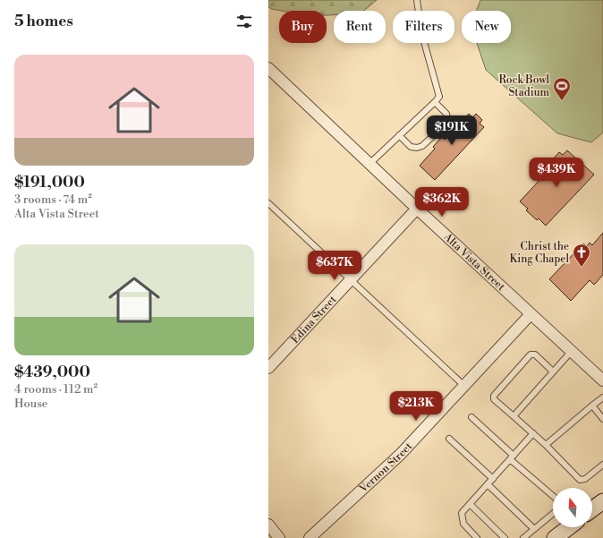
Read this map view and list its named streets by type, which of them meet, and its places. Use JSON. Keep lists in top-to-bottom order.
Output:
{
  "streets": {
    "street": ["Alta Vista Street", "Edina Street", "Vernon Street"]
  },
  "crossings": [
    ["Alta Vista Street", "Edina Street"],
    ["Alta Vista Street", "Vernon Street"]
  ],
  "places": {
    "sports": ["Rock Bowl Stadium"],
    "church": ["Christ the King Chapel"]
  },
  "north": "top",
  "page": {
    "heading": "5 homes",
    "chip": [
      "Buy",
      "Rent",
      "Filters",
      "New"
    ],
    "list": [
      {
        "name": "$191,000",
        "note": "3 rooms · 74 m² · Alta Vista Street"
      },
      {
        "name": "$439,000",
        "note": "4 rooms · 112 m² · House"
      }
    ],
    "price": [
      "$191K",
      "$439K",
      "$362K",
      "$637K",
      "$213K"
    ]
  }
}
